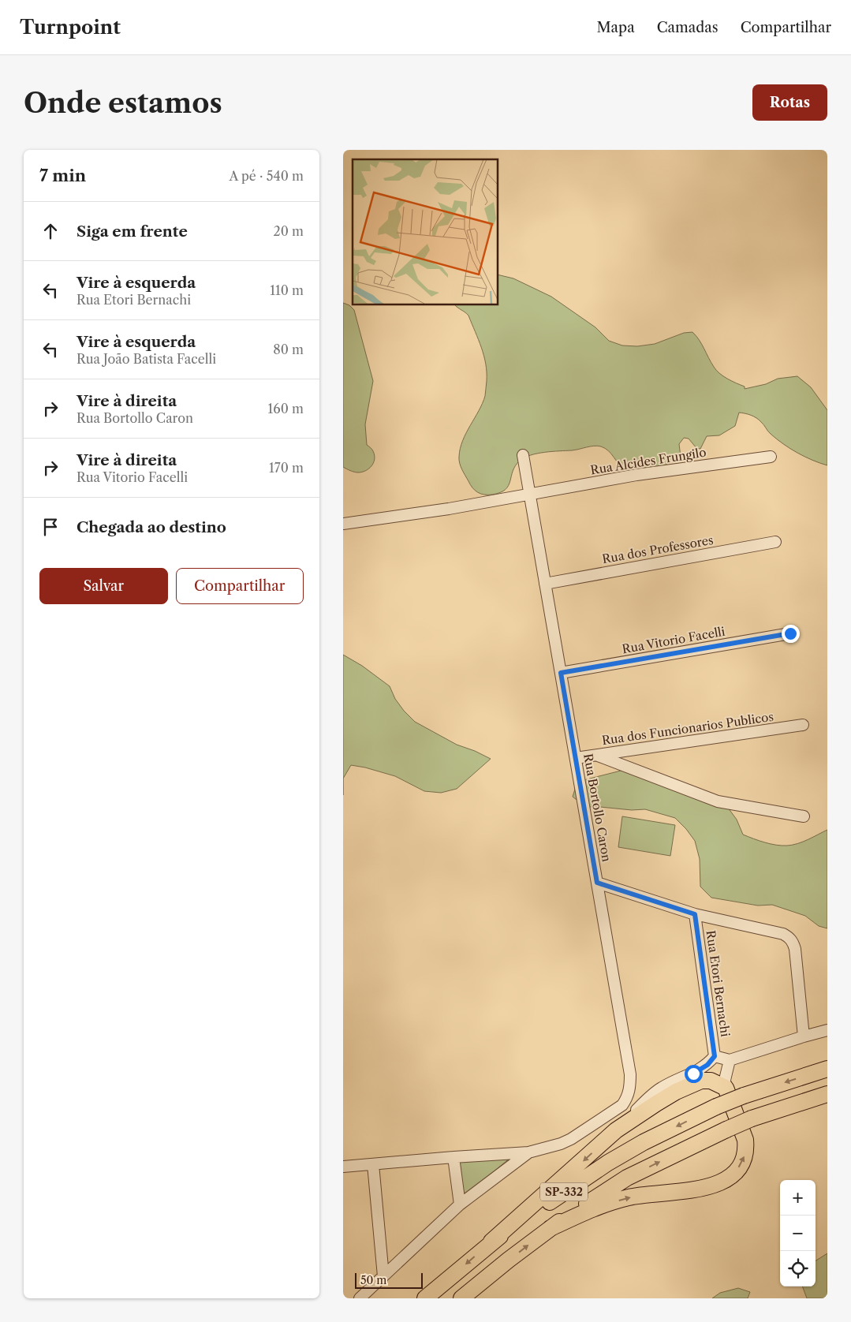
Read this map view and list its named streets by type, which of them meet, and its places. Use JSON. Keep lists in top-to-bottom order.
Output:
{
  "streets": {
    "highway": ["SP-332"],
    "street": [
      "Rua Alcides Frungilo",
      "Rua dos Professores",
      "Rua Vitorio Facelli",
      "Rua dos Funcionarios Publicos",
      "Rua Bortollo Caron",
      "Rua Etori Bernachi"
    ]
  },
  "crossings": [
    ["Rua Alcides Frungilo", "Rua Bortollo Caron"],
    ["Rua dos Professores", "Rua Bortollo Caron"],
    ["Rua Vitorio Facelli", "Rua Bortollo Caron"],
    ["Rua dos Funcionarios Publicos", "Rua Bortollo Caron"]
  ],
  "scale_bar": "50 m",
  "page": {
    "header": "Turnpoint",
    "nav": ["Mapa", "Camadas", "Compartilhar"],
    "buttons": [
      "Rotas",
      ["Salvar", "Compartilhar"]
    ],
    "title": "Onde estamos",
    "heading": ["7 min", "A pé · 540 m"],
    "list": [
      ["Siga em frente", "20 m"],
      ["Vire à esquerda", "Rua Etori Bernachi", "110 m"],
      ["Vire à esquerda", "Rua João Batista Facelli", "80 m"],
      ["Vire à direita", "Rua Bortollo Caron", "160 m"],
      ["Vire à direita", "Rua Vitorio Facelli", "170 m"],
      "Chegada ao destino"
    ],
    "map_buttons": ["+", "−"],
    "scale": "50 m"
  }
}
